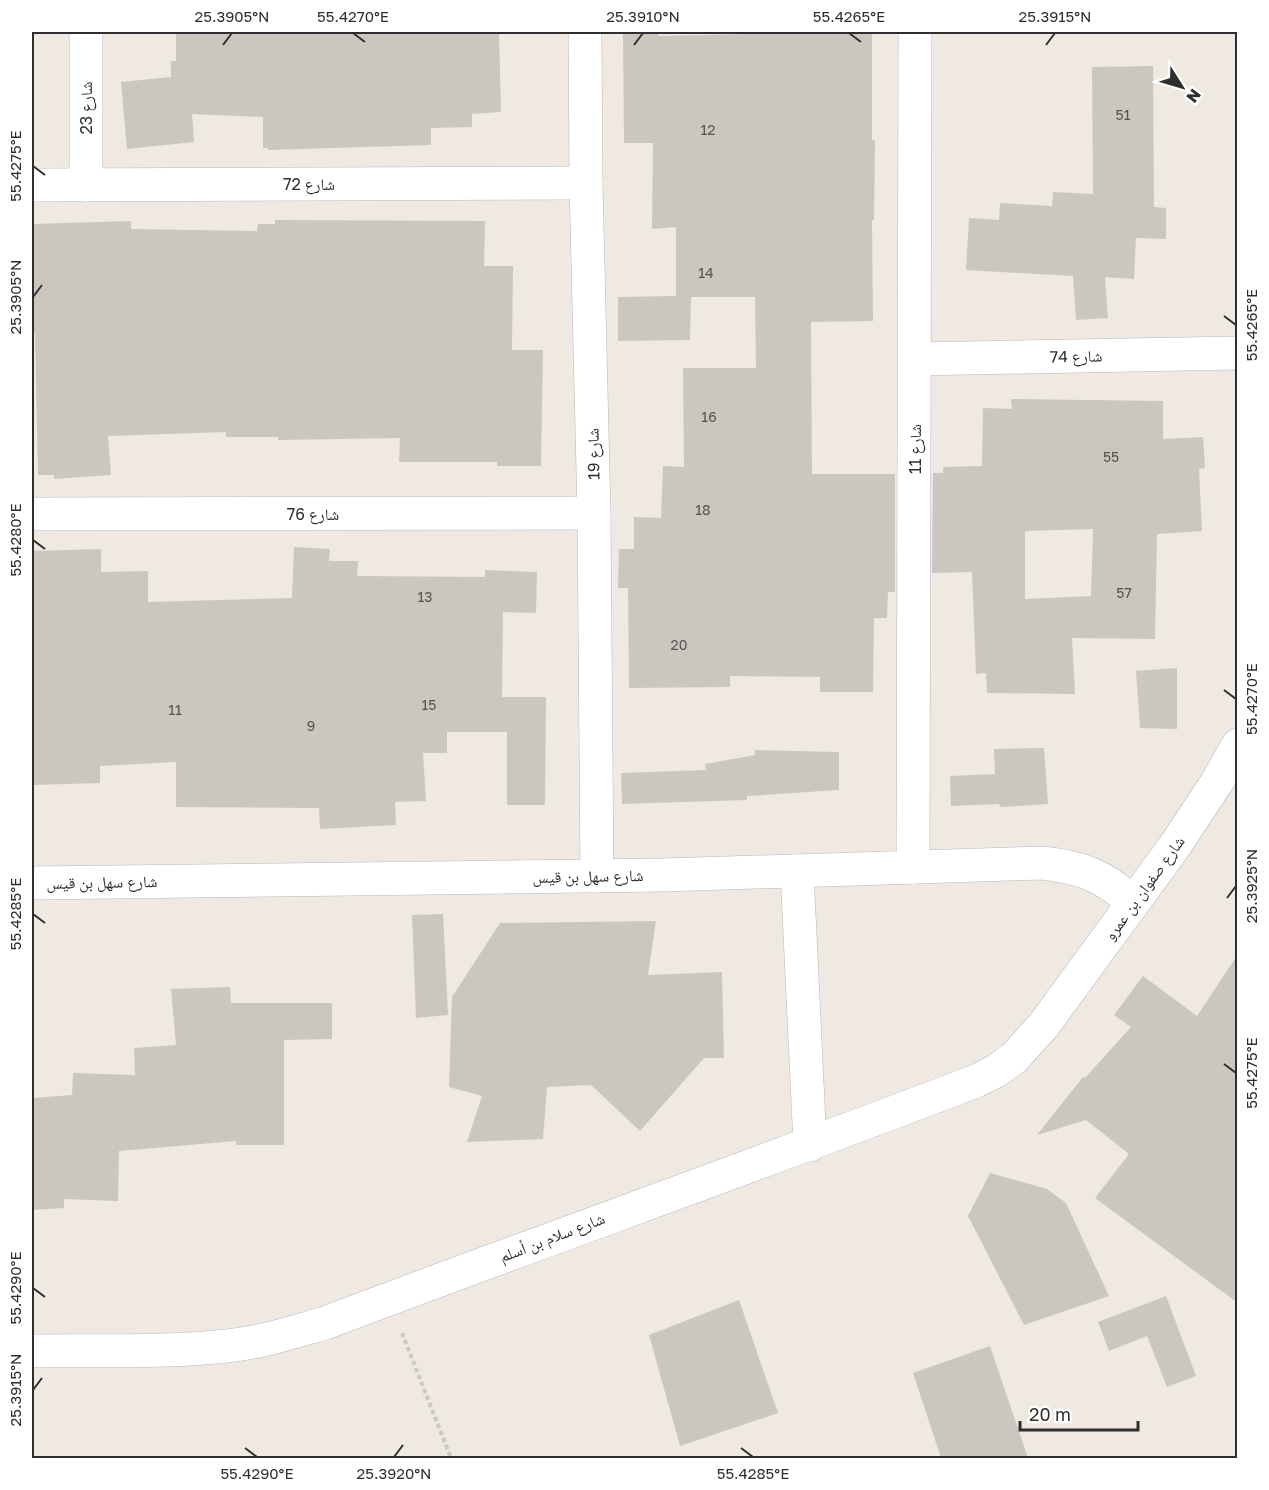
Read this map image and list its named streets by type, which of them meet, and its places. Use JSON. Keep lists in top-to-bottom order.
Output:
{
  "streets": {
    "street": [
      "شارع 23",
      "شارع 72",
      "شارع 74",
      "شارع 11",
      "شارع 19",
      "شارع 76",
      "شارع سهل بن قيس",
      "شارع صفوان بن عمرو",
      "شارع سلام بن أسلم"
    ]
  },
  "crossings": [
    ["شارع 23", "شارع 72"],
    ["شارع 72", "شارع 19"],
    ["شارع 74", "شارع 11"],
    ["شارع 11", "شارع سهل بن قيس"],
    ["شارع 19", "شارع 76"],
    ["شارع 19", "شارع سهل بن قيس"],
    ["شارع سهل بن قيس", "شارع صفوان بن عمرو"],
    ["شارع صفوان بن عمرو", "شارع سلام بن أسلم"]
  ],
  "house_numbers": [
    "51",
    "12",
    "14",
    "16",
    "55",
    "18",
    "57",
    "13",
    "20",
    "15",
    "11",
    "9"
  ],
  "scale_bar": "20 m",
  "north": "bottom right",
  "coordinates": [
    "25.3905°N",
    "55.4270°E",
    "25.3910°N",
    "55.4265°E",
    "25.3915°N",
    "55.4275°E",
    "55.4280°E",
    "25.3925°N",
    "55.4285°E",
    "55.4290°E",
    "25.3920°N"
  ]
}
